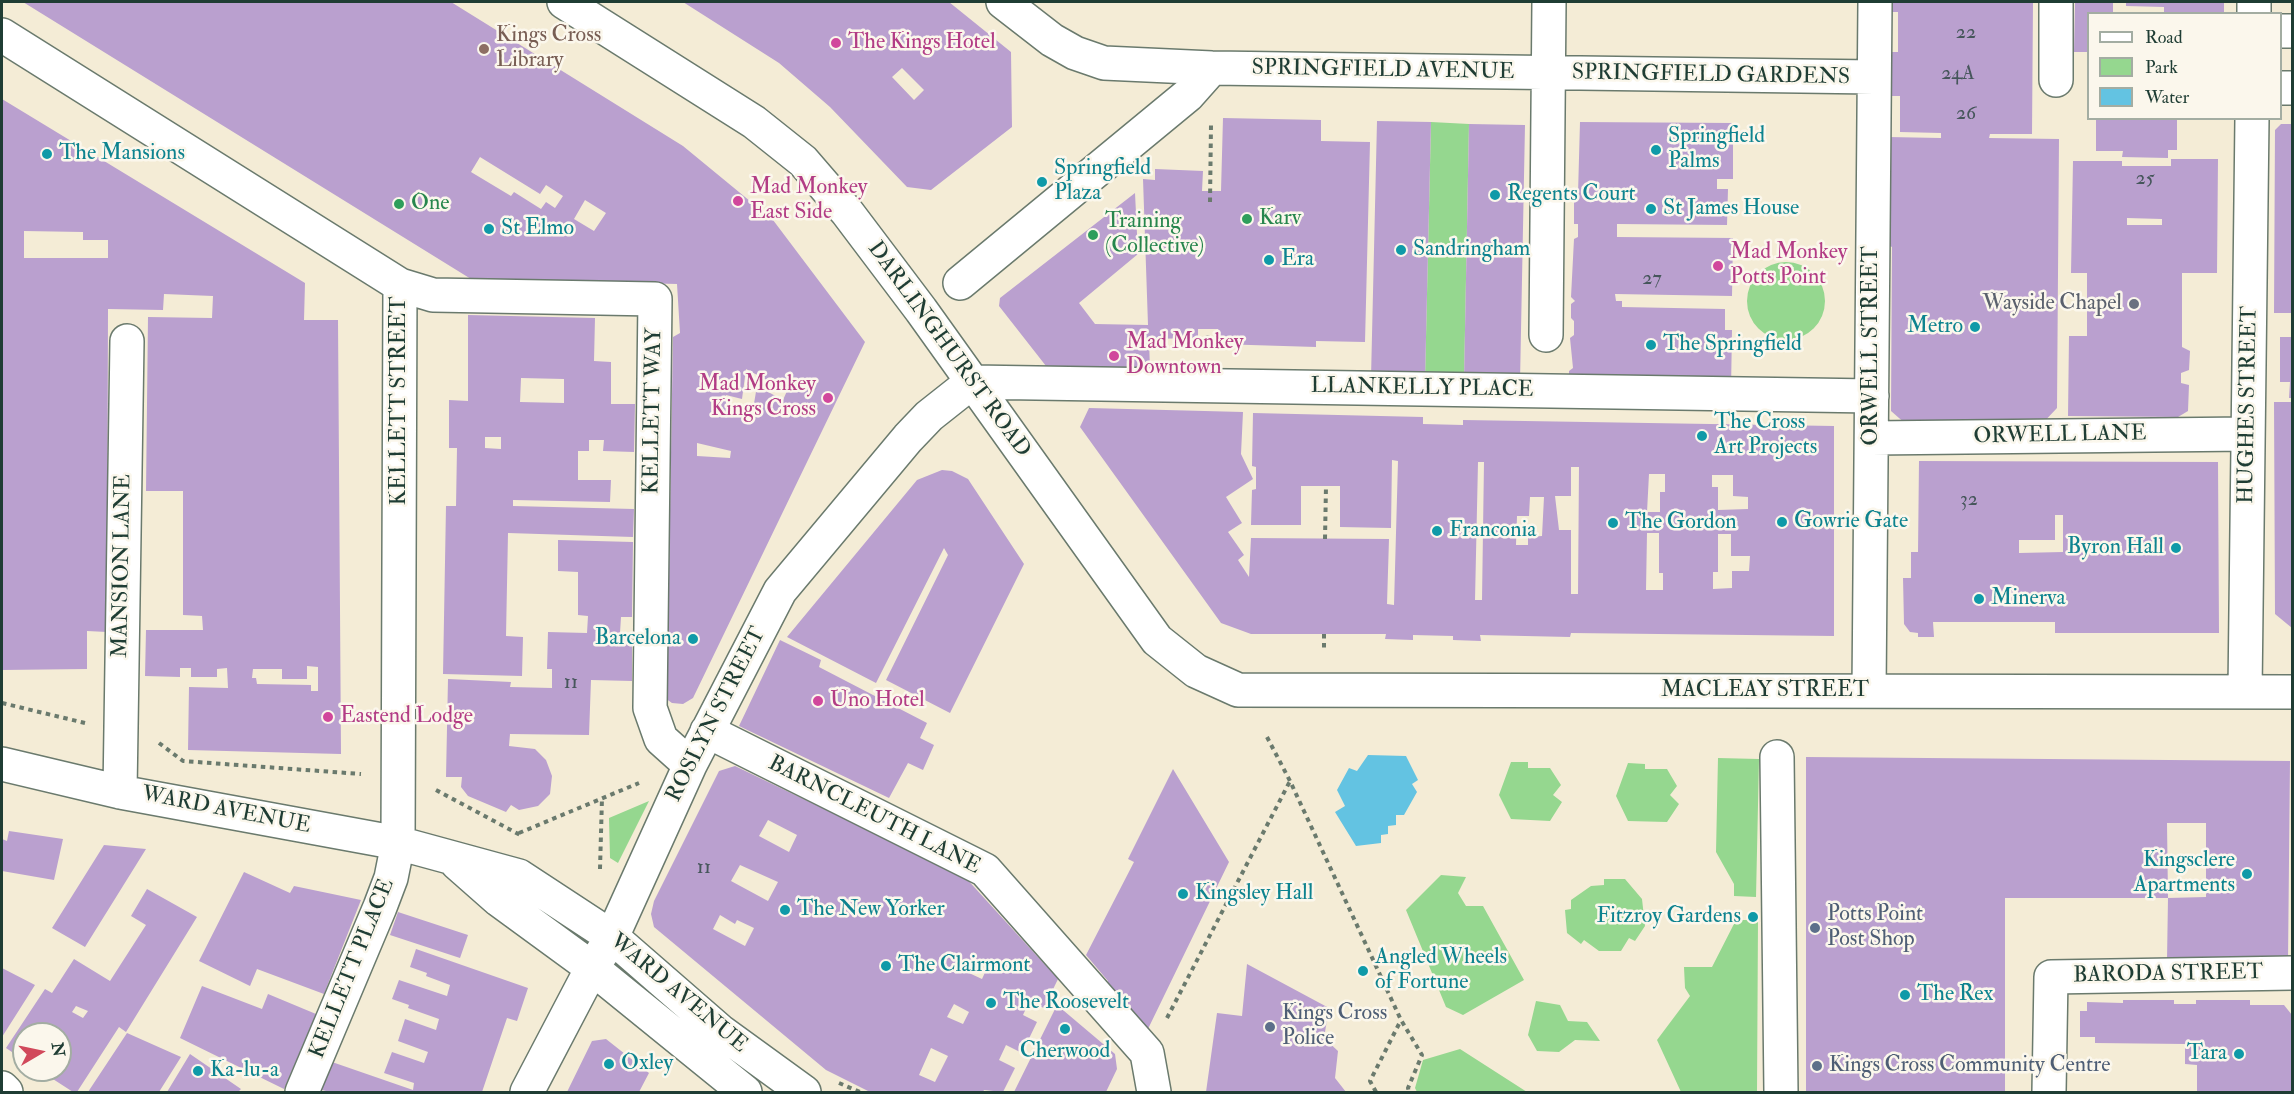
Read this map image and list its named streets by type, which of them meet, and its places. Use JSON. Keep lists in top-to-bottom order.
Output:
{
  "streets": {
    "street": [
      "SPRINGFIELD AVENUE",
      "SPRINGFIELD GARDENS",
      "ORWELL STREET",
      "DARLINGHURST ROAD",
      "LLANKELLY PLACE",
      "KELLETT STREET",
      "HUGHES STREET",
      "KELLETT WAY",
      "ORWELL LANE",
      "MANSION LANE",
      "MACLEAY STREET",
      "ROSLYN STREET",
      "WARD AVENUE",
      "BARNCLEUTH LANE",
      "KELLETT PLACE",
      "BARODA STREET"
    ]
  },
  "crossings": [
    ["SPRINGFIELD AVENUE", "SPRINGFIELD GARDENS"],
    ["SPRINGFIELD GARDENS", "ORWELL STREET"],
    ["ORWELL STREET", "LLANKELLY PLACE"],
    ["ORWELL STREET", "ORWELL LANE"],
    ["ORWELL STREET", "MACLEAY STREET"],
    ["DARLINGHURST ROAD", "LLANKELLY PLACE"],
    ["DARLINGHURST ROAD", "MACLEAY STREET"],
    ["DARLINGHURST ROAD", "ROSLYN STREET"],
    ["LLANKELLY PLACE", "ROSLYN STREET"],
    ["KELLETT STREET", "KELLETT WAY"],
    ["KELLETT STREET", "WARD AVENUE"],
    ["KELLETT STREET", "KELLETT PLACE"],
    ["HUGHES STREET", "ORWELL LANE"],
    ["HUGHES STREET", "MACLEAY STREET"],
    ["KELLETT WAY", "ROSLYN STREET"],
    ["MANSION LANE", "WARD AVENUE"],
    ["ROSLYN STREET", "WARD AVENUE"],
    ["ROSLYN STREET", "BARNCLEUTH LANE"],
    ["WARD AVENUE", "KELLETT PLACE"]
  ],
  "places": [
    "The Kings Hotel",
    "Kings Cross Library",
    "Springfield Palms",
    "The Mansions",
    "Springfield Plaza",
    "Regents Court",
    "Mad Monkey East Side",
    "One",
    "St James House",
    "Karv",
    "St Elmo",
    "Training (Collective)",
    "Sandringham",
    "Era",
    "Mad Monkey Potts Point",
    "Wayside Chapel",
    "Metro",
    "The Springfield",
    "Mad Monkey Downtown",
    "Mad Monkey Kings Cross",
    "The Cross Art Projects",
    "Gowrie Gate",
    "The Gordon",
    "Franconia",
    "Byron Hall",
    "Minerva",
    "Barcelona",
    "Uno Hotel",
    "Eastend Lodge",
    "Kingsclere Apartments",
    "Kingsley Hall",
    "The New Yorker",
    "Fitzroy Gardens",
    "Potts Point Post Shop",
    "The Clairmont",
    "Angled Wheels of Fortune",
    "The Rex",
    "The Roosevelt",
    "Kings Cross Police",
    "Cherwood",
    "Tara",
    "Oxley",
    "Kings Cross Community Centre",
    "Ka-lu-a"
  ],
  "house_numbers": [
    "22",
    "24A",
    "26",
    "25",
    "27",
    "32",
    "11",
    "11"
  ],
  "legend": ["Road", "Park", "Water"],
  "north": "right"
}
